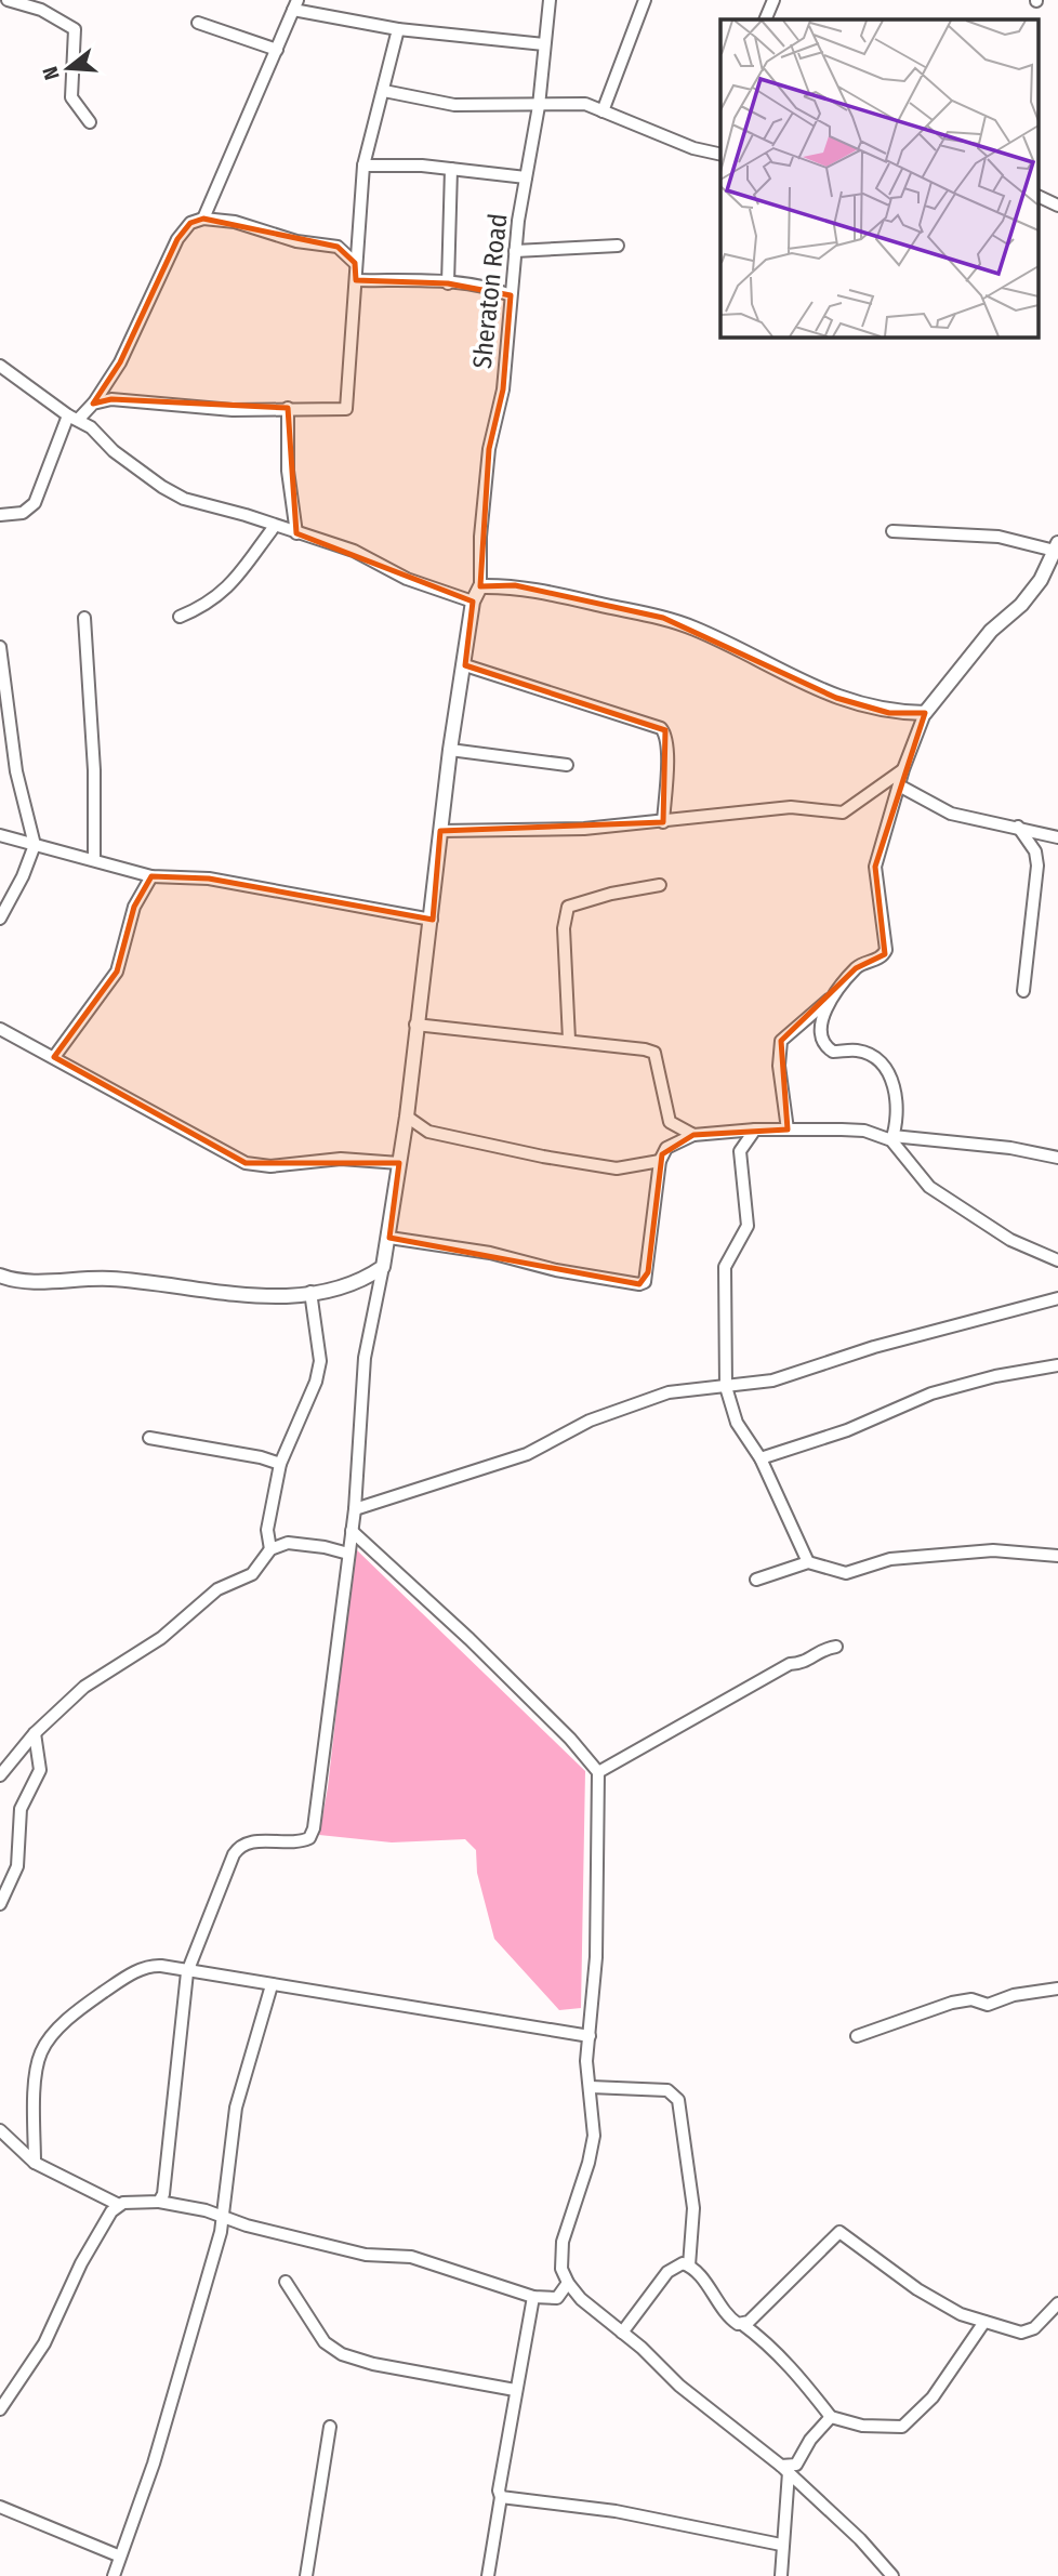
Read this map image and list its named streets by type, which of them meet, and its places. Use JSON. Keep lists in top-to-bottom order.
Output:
{
  "streets": {
    "street": ["Sheraton Road"]
  },
  "north": "left"
}
